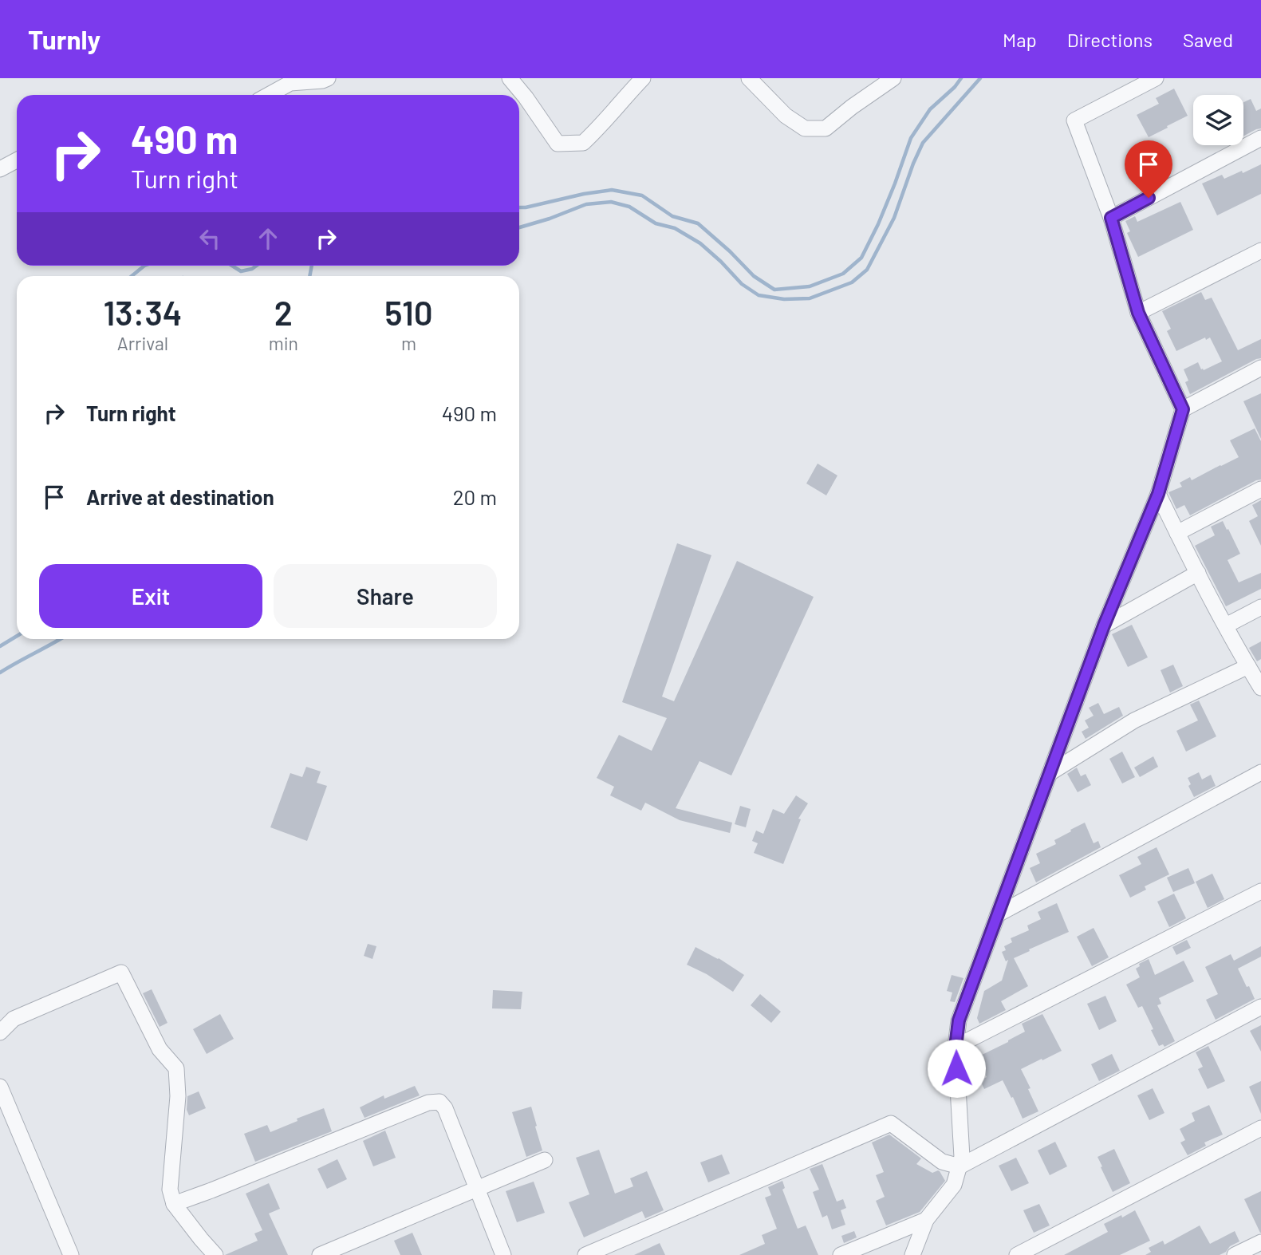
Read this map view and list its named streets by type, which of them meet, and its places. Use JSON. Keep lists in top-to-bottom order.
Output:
{
  "page": {
    "header": "Turnly",
    "nav": ["Map", "Directions", "Saved"],
    "turn": ["490 m", "Turn right"],
    "eta": [
      "13:34",
      "Arrival",
      "2",
      "min",
      "510",
      "m"
    ],
    "list": [
      {
        "name": "Turn right",
        "value": "490 m"
      },
      {
        "name": "Arrive at destination",
        "value": "20 m"
      }
    ],
    "buttons": ["Exit", "Share"]
  }
}
